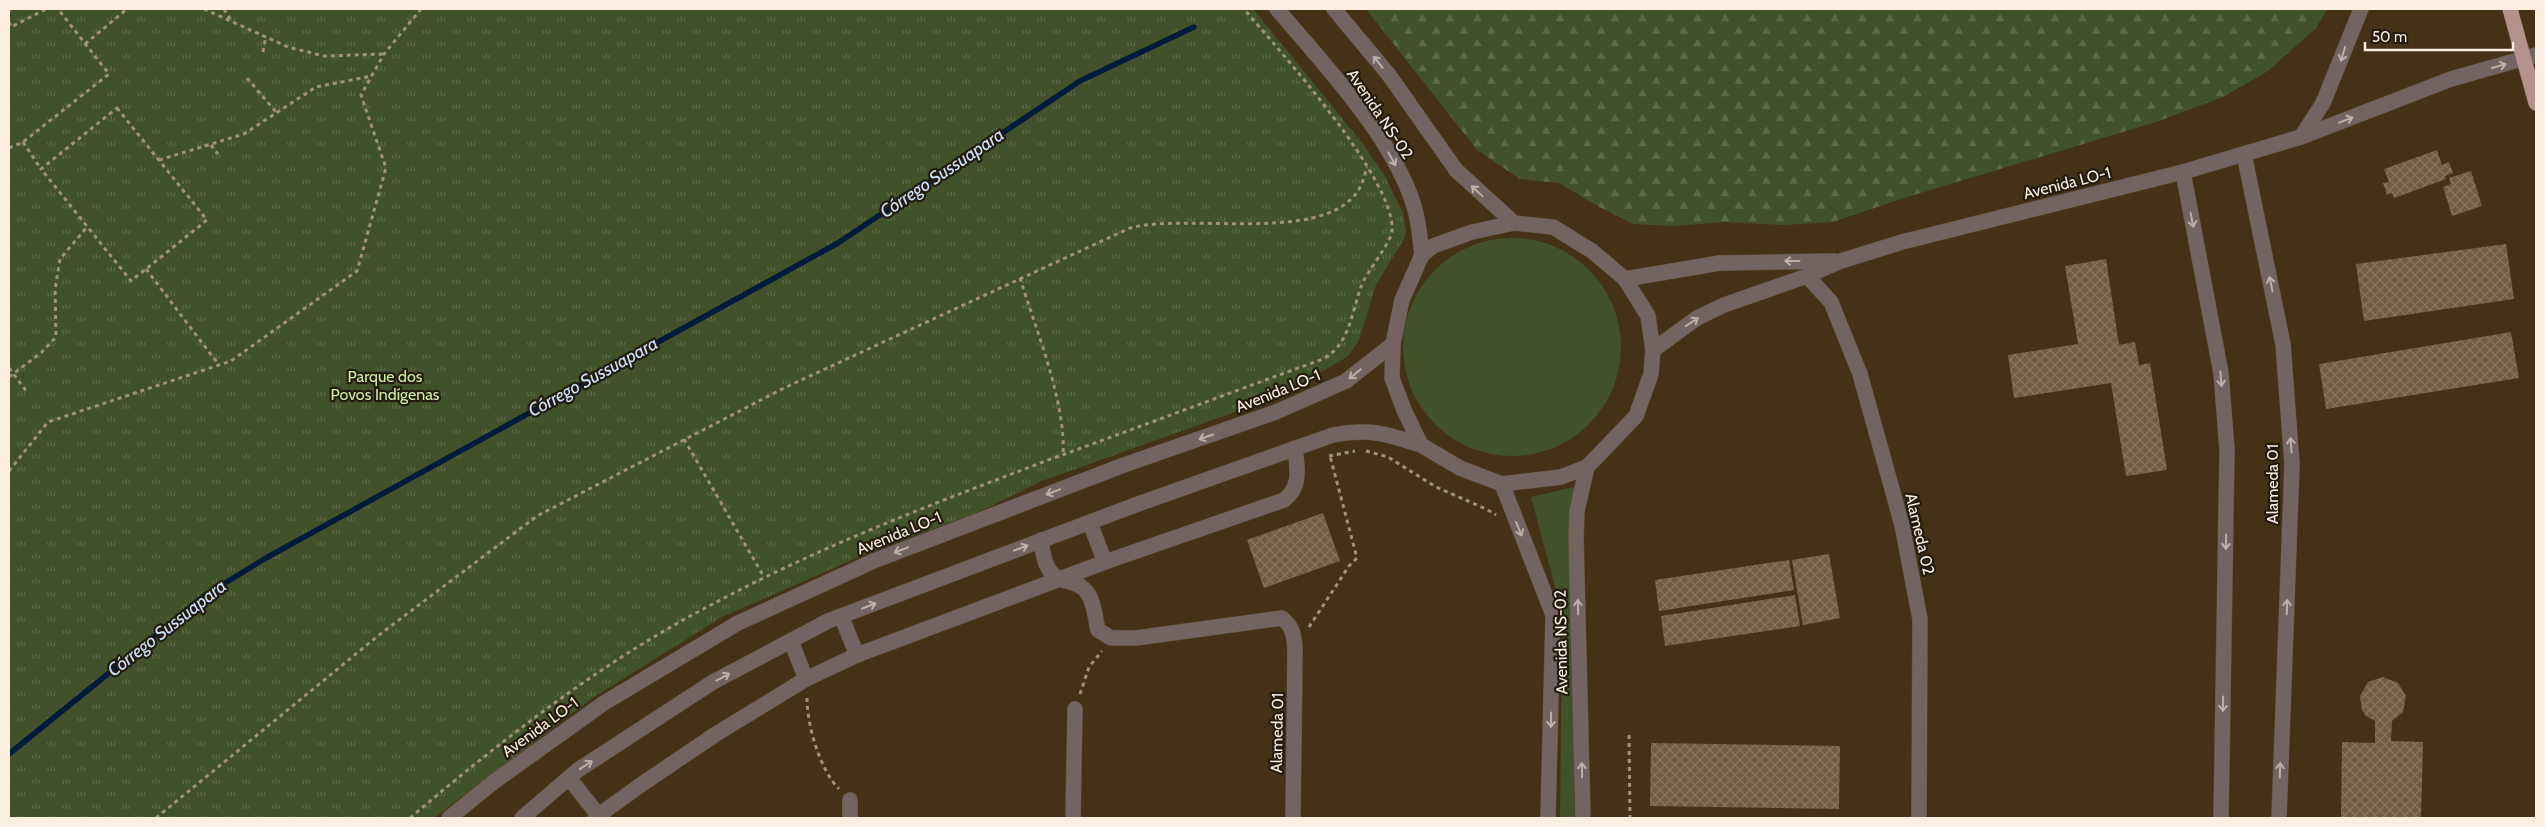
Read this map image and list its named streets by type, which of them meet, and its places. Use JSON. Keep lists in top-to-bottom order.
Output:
{
  "streets": {
    "street": [
      "Avenida NS-02",
      "Avenida LO-1",
      "Alameda 01",
      "Alameda 02"
    ]
  },
  "crossings": [
    ["Avenida LO-1", "Alameda 01"],
    ["Avenida LO-1", "Alameda 02"]
  ],
  "water": ["Córrego Sussuapara"],
  "parks": ["Parque dos Povos Indígenas"],
  "scale_bar": "50 m"
}
